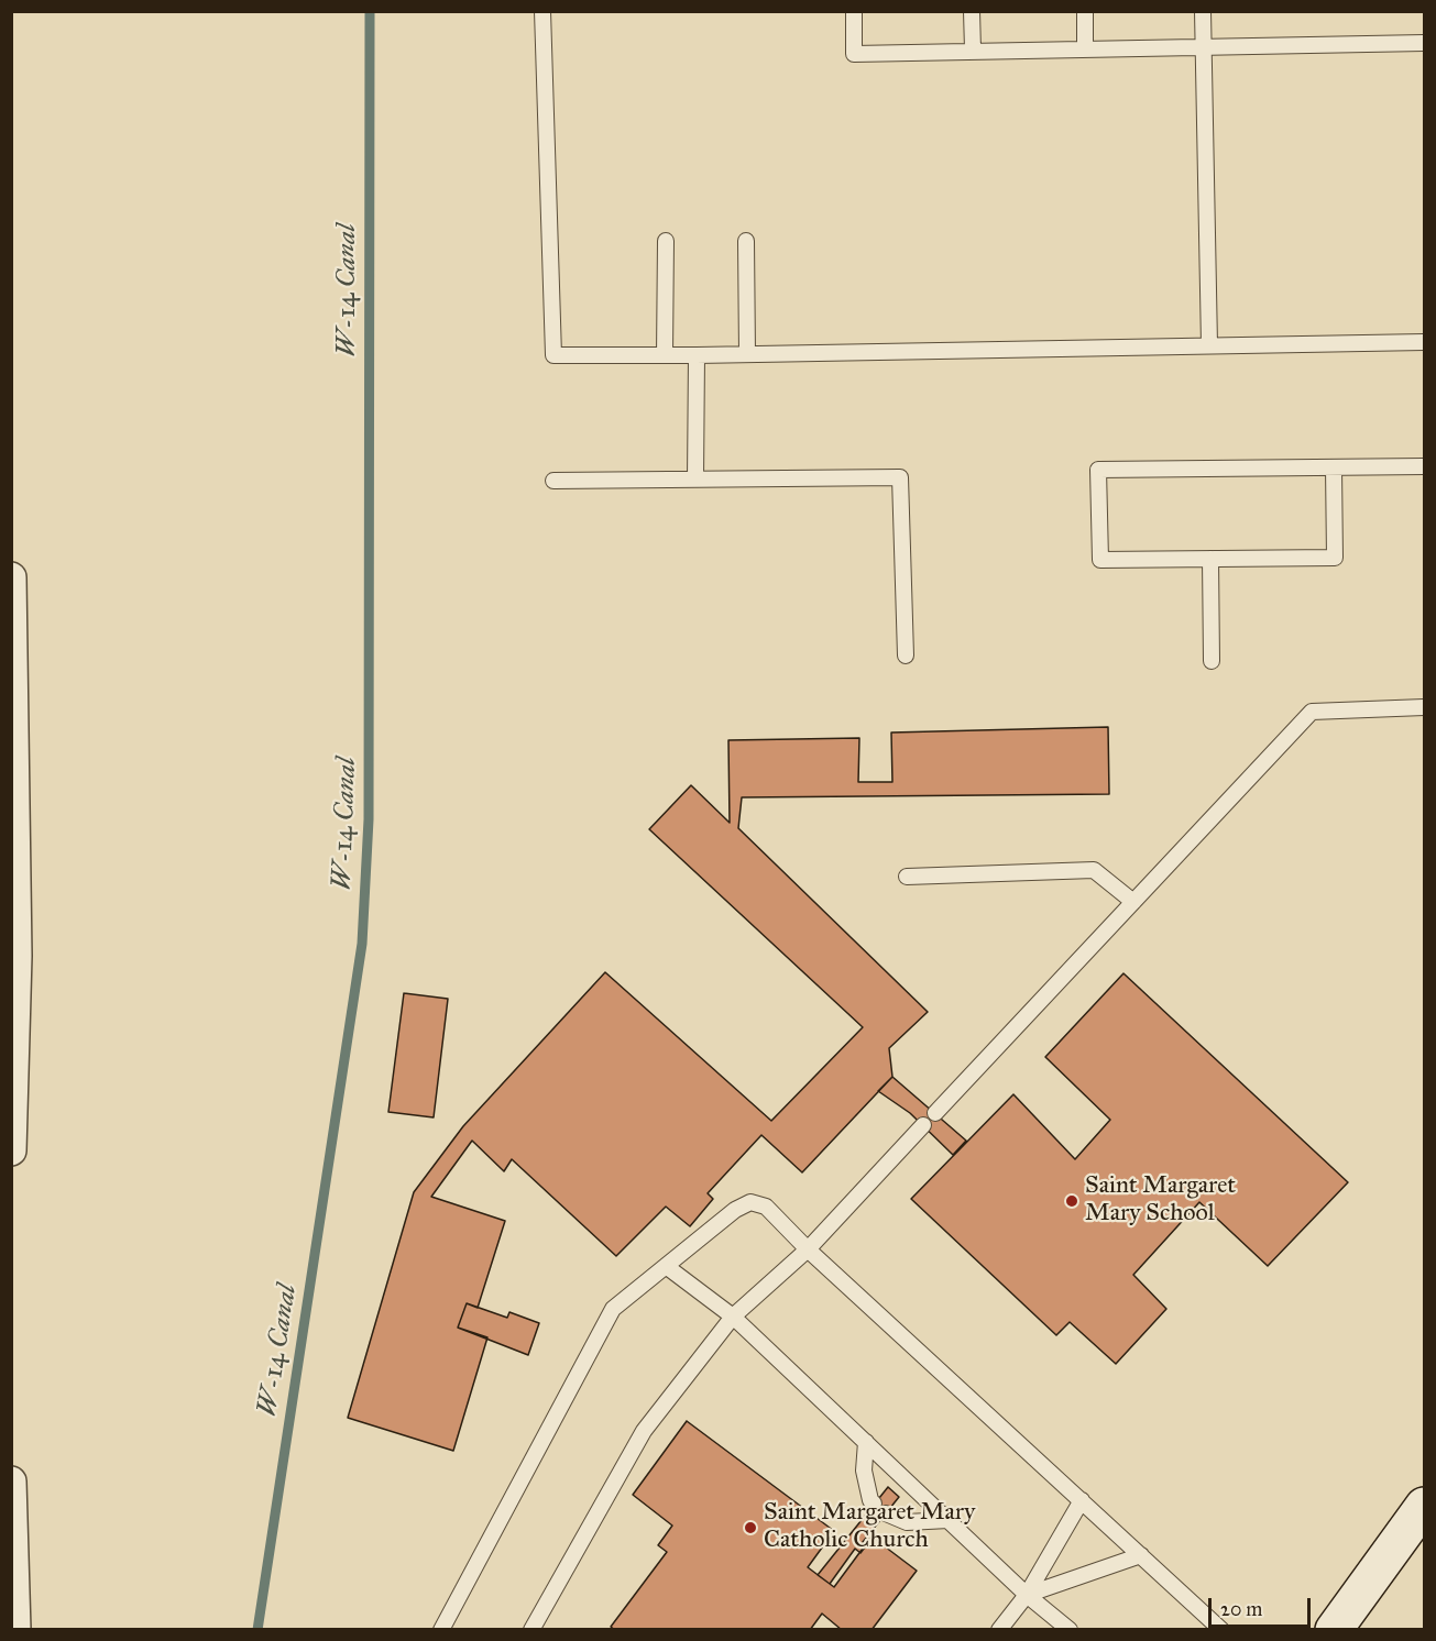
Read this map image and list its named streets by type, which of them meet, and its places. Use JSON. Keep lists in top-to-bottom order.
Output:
{
  "water": ["W-14 Canal"],
  "places": ["Saint Margaret Mary School", "Saint Margaret Mary Catholic Church"],
  "scale_bar": "20 m"
}
